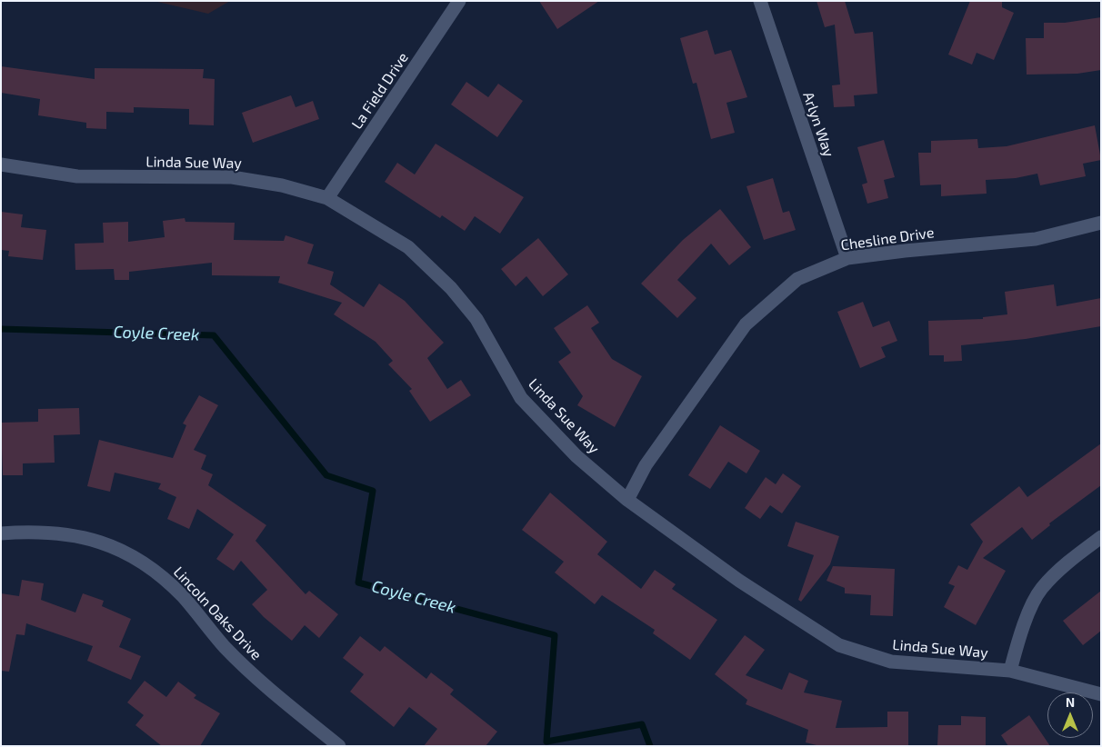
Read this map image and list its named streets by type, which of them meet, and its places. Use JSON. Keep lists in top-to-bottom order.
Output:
{
  "streets": {
    "street": [
      "La Field Drive",
      "Arlyn Way",
      "Linda Sue Way",
      "Chesline Drive",
      "Lincoln Oaks Drive"
    ]
  },
  "crossings": [
    ["La Field Drive", "Linda Sue Way"],
    ["Arlyn Way", "Chesline Drive"],
    ["Linda Sue Way", "Chesline Drive"]
  ],
  "water": ["Coyle Creek"],
  "north": "top"
}
